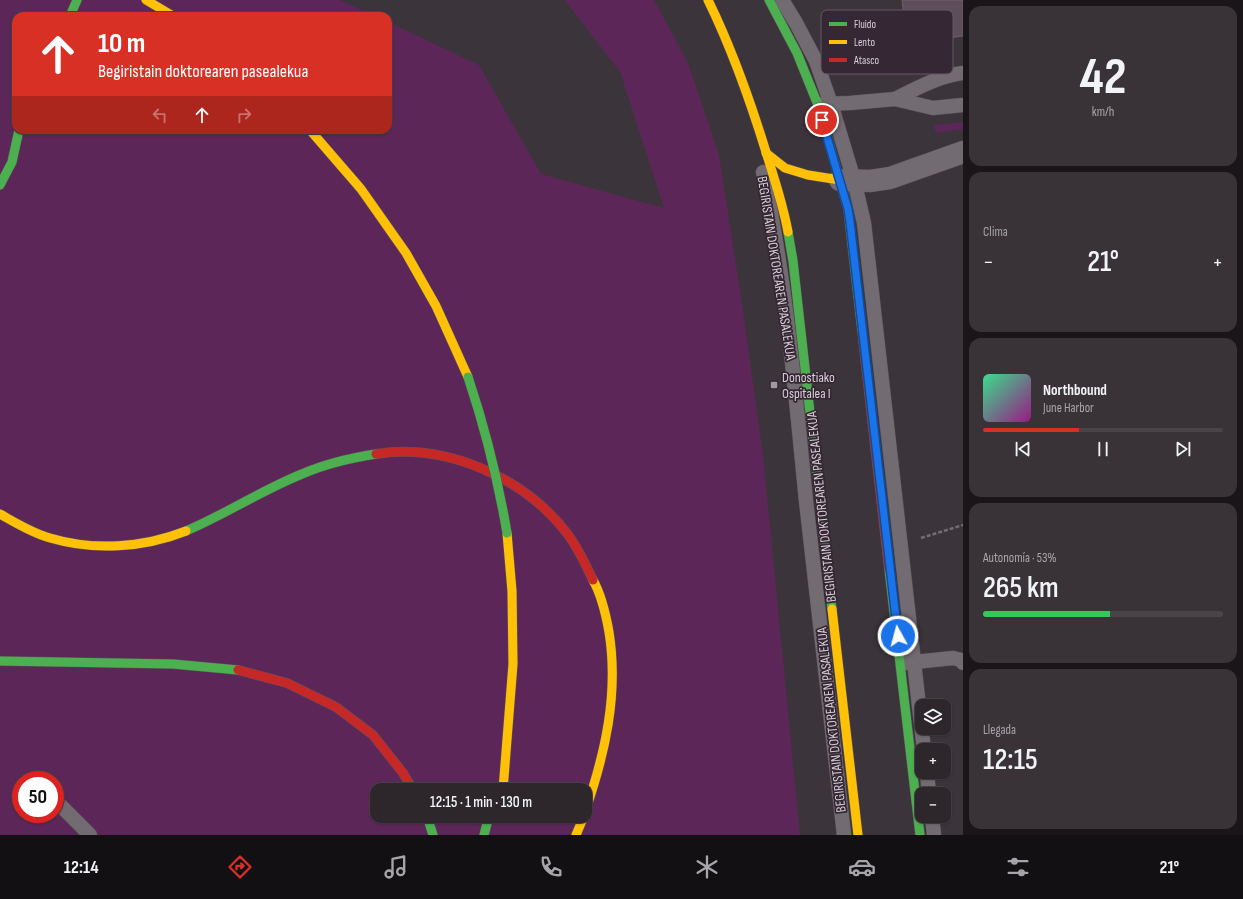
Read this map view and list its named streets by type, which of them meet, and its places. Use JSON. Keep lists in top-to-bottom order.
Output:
{
  "streets": {
    "main road": ["BEGIRISTAIN DOKTOREAREN PASEALEKUA"],
    "lane": ["BEGIRISTAIN DOKTOREAREN PASALEKUA"]
  },
  "crossings": [
    ["BEGIRISTAIN DOKTOREAREN PASALEKUA", "BEGIRISTAIN DOKTOREAREN PASEALEKUA"]
  ],
  "places": {
    "transit": ["Donostiako Ospitalea I"]
  },
  "legend": ["Fluido", "Lento", "Atasco"],
  "page": {
    "tile": [
      ["42", "km/h"],
      "Clima",
      ["Autonomía · 53%", "265 km"],
      ["Llegada", "12:15"]
    ],
    "turn": ["10 m", "Begiristain doktorearen pasealekua"],
    "heat": ["−", "21°", "+"],
    "song": ["Northbound", "June Harbor"],
    "map_buttons": ["+", "−"],
    "limit": "50",
    "trip": "12:15 · 1 min · 130 m",
    "tabs": ["12:14", "21°"]
  }
}
